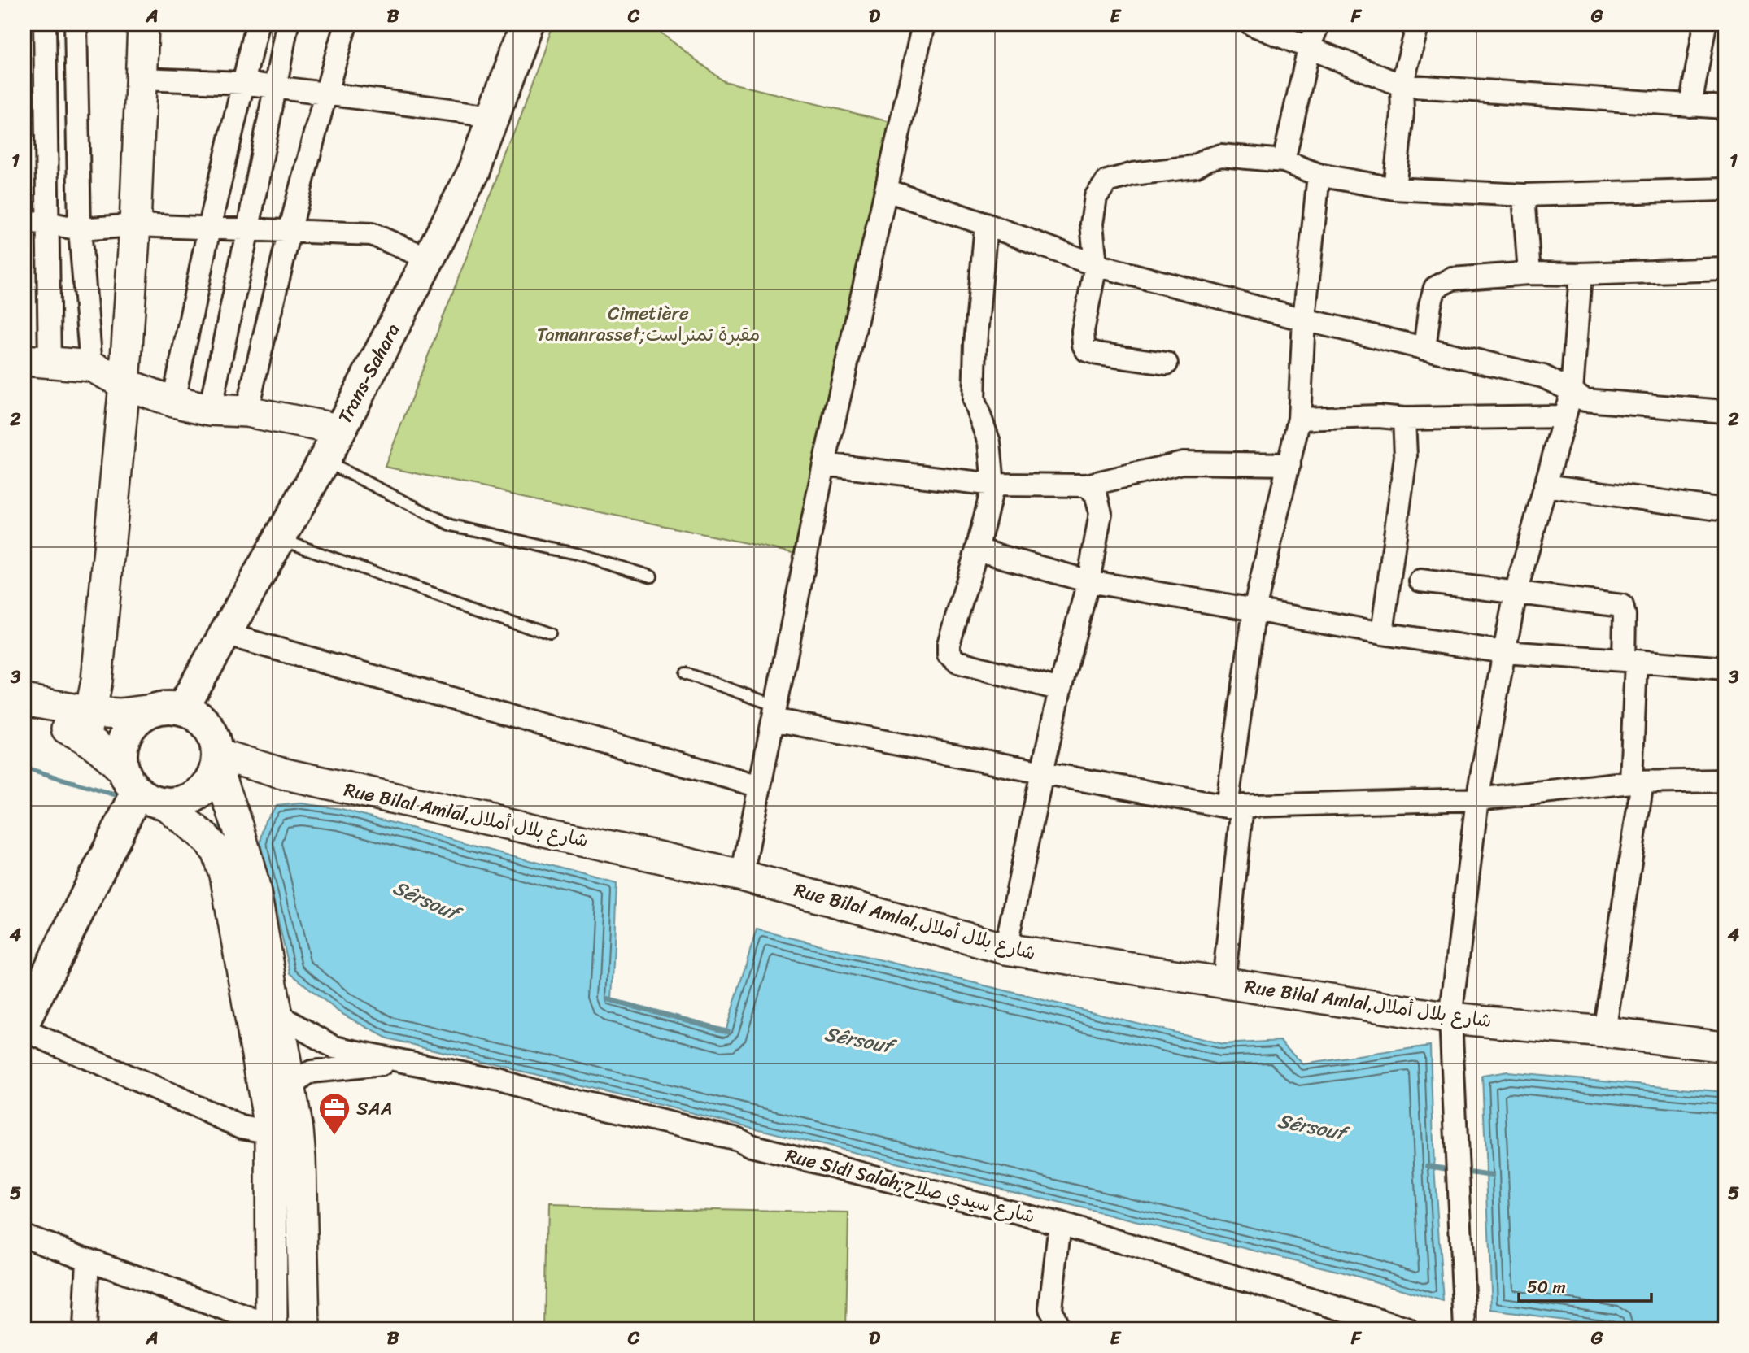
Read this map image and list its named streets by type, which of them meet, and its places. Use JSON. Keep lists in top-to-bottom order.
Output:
{
  "streets": {
    "main road": ["Trans-Sahara"],
    "street": ["Rue Bilal Amlal,شارع بلال أملال", "Rue Sidi Salah;شارع سيدي صلاح"]
  },
  "crossings": [
    ["Trans-Sahara", "Rue Bilal Amlal,شارع بلال أملال"]
  ],
  "water": ["Sêrsouf"],
  "parks": ["Cimetière Tamanrasset;مقبرة تمنراست"],
  "places": {
    "office": ["SAA"]
  },
  "scale_bar": "50 m",
  "grid": {
    "columns": [
      "A",
      "B",
      "C",
      "D",
      "E",
      "F",
      "G"
    ],
    "rows": [
      "1",
      "2",
      "3",
      "4",
      "5"
    ]
  }
}
